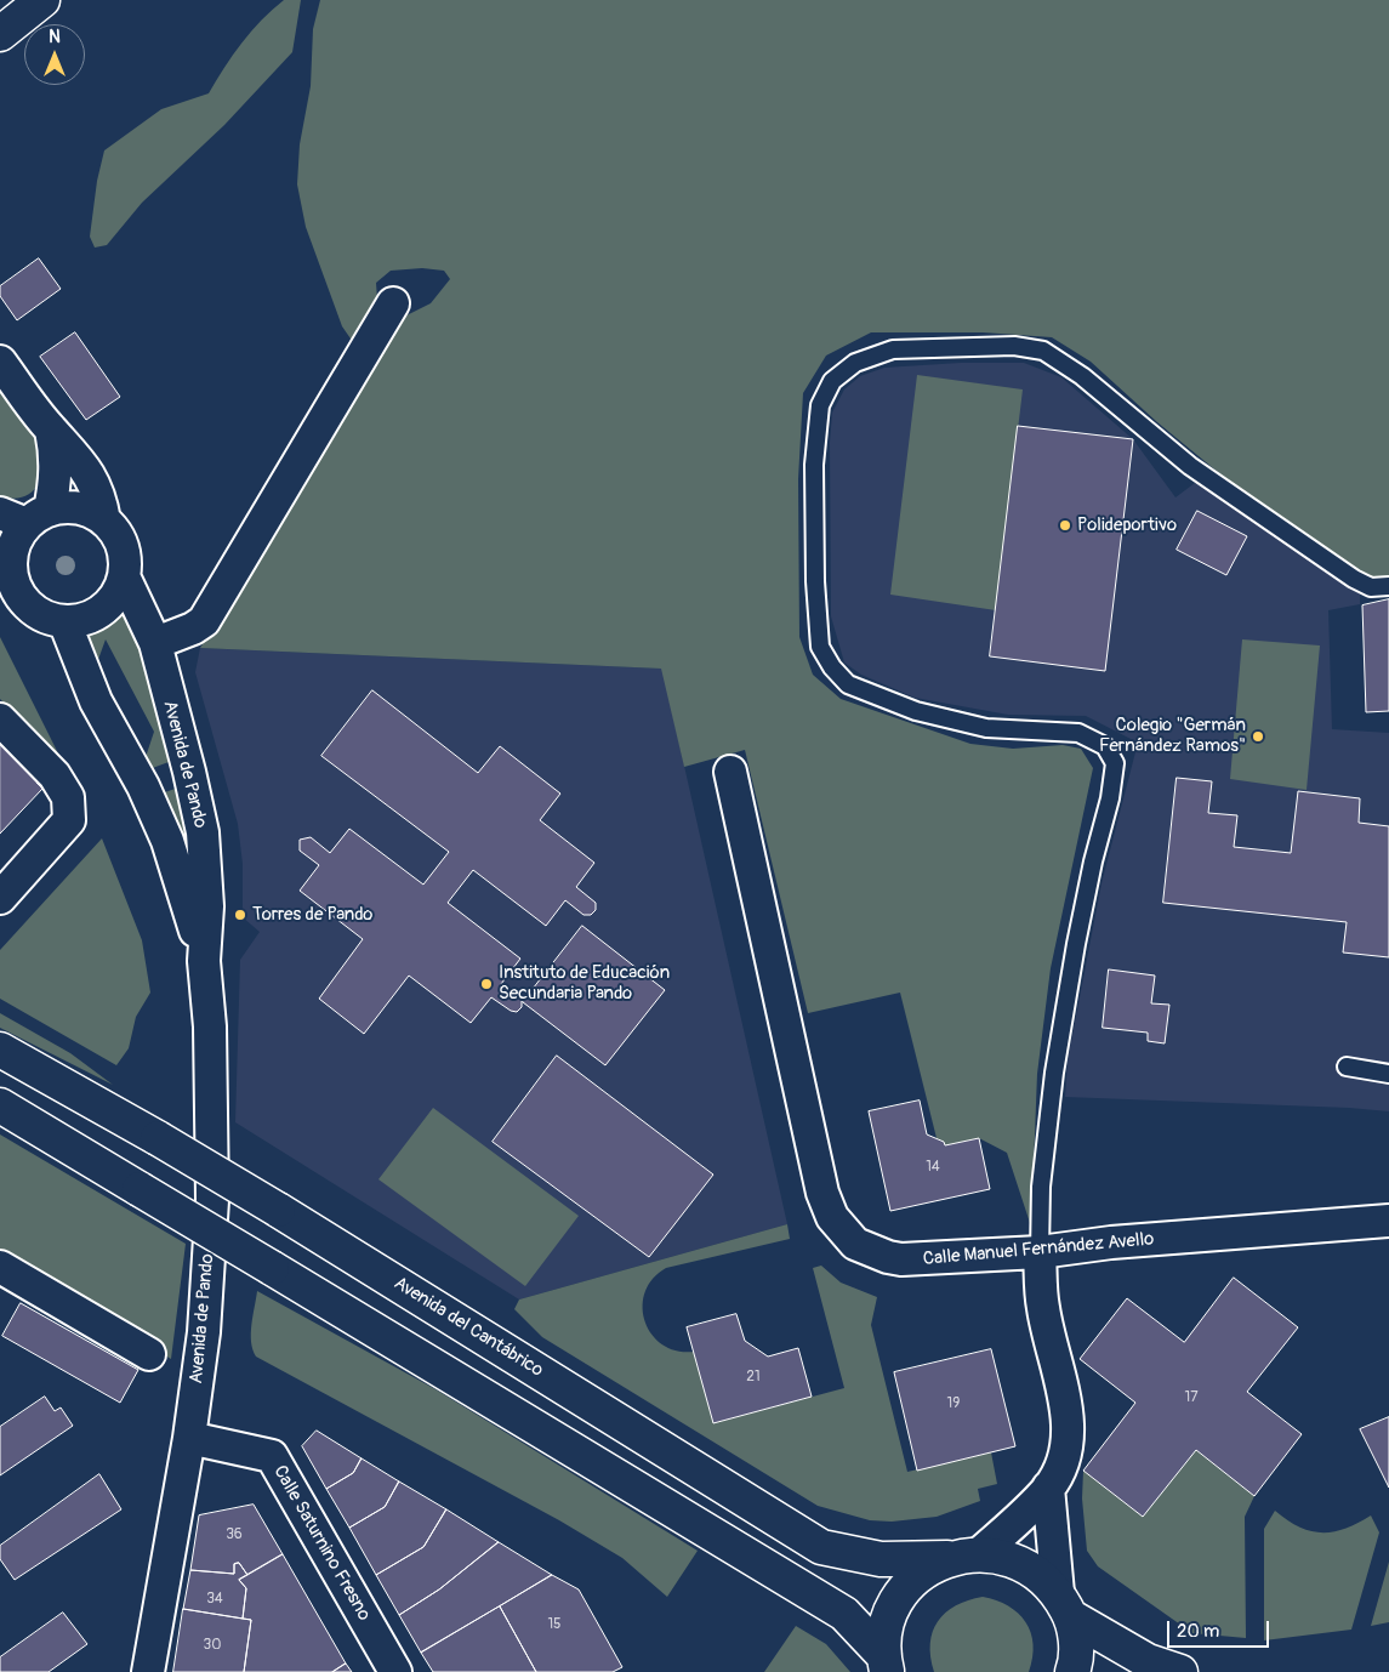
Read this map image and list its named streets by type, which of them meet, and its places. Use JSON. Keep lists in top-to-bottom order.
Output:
{
  "streets": {
    "main road": ["Avenida del Cantábrico"],
    "street": ["Avenida de Pando", "Calle Manuel Fernández Avello", "Calle Saturnino Fresno"]
  },
  "crossings": [
    ["Avenida de Pando", "Calle Saturnino Fresno"]
  ],
  "places": [
    "Polideportivo",
    "Colegio \"Germán Fernández Ramos\"",
    "Torres de Pando",
    "Instituto de Educación Secundaria Pando"
  ],
  "house_numbers": [
    "14",
    "21",
    "17",
    "19",
    "36",
    "34",
    "15",
    "30"
  ],
  "scale_bar": "20 m",
  "north": "top"
}
